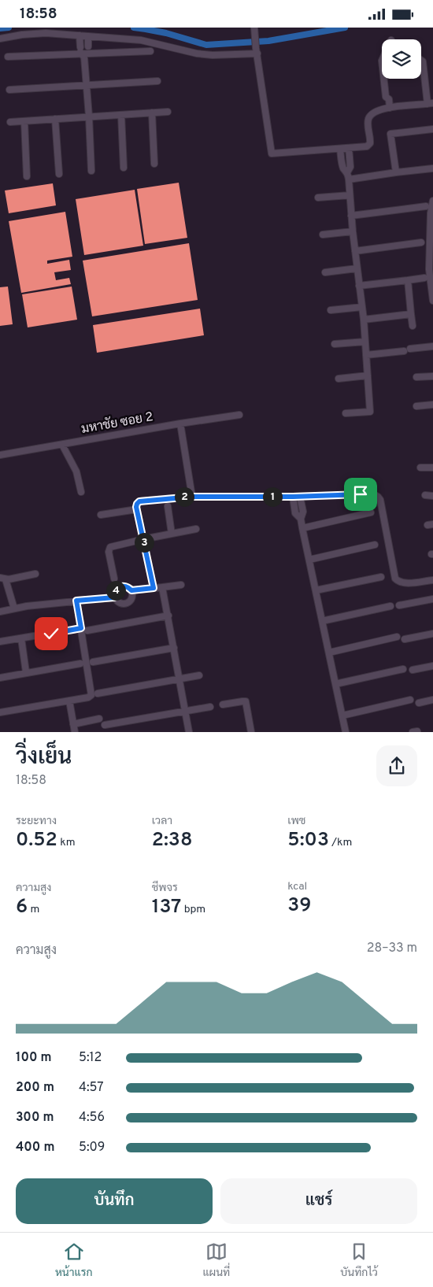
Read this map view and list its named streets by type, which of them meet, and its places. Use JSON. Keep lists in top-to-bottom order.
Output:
{
  "streets": {
    "street": ["มหาชัย ซอย 2"]
  },
  "page": {
    "status": "18:58",
    "pins": [
      "1",
      "2",
      "3",
      "4"
    ],
    "heading": ["วิ่งเย็น", "18:58"],
    "stats": [
      ["ระยะทาง", "0.52 km"],
      ["เวลา", "2:38"],
      ["เพซ", "5:03 /km"],
      ["ความสูง", "6 m"],
      ["ชีพจร", "137 bpm"],
      ["kcal", "39"]
    ],
    "chart": ["ความสูง", "28–33 m"],
    "list": [
      {
        "name": "100 m",
        "note": "5:12"
      },
      {
        "name": "200 m",
        "note": "4:57"
      },
      {
        "name": "300 m",
        "note": "4:56"
      },
      {
        "name": "400 m",
        "note": "5:09"
      }
    ],
    "buttons": ["บันทึก", "แชร์"],
    "tabs": ["หน้าแรก", "แผนที่", "บันทึกไว้"]
  }
}
